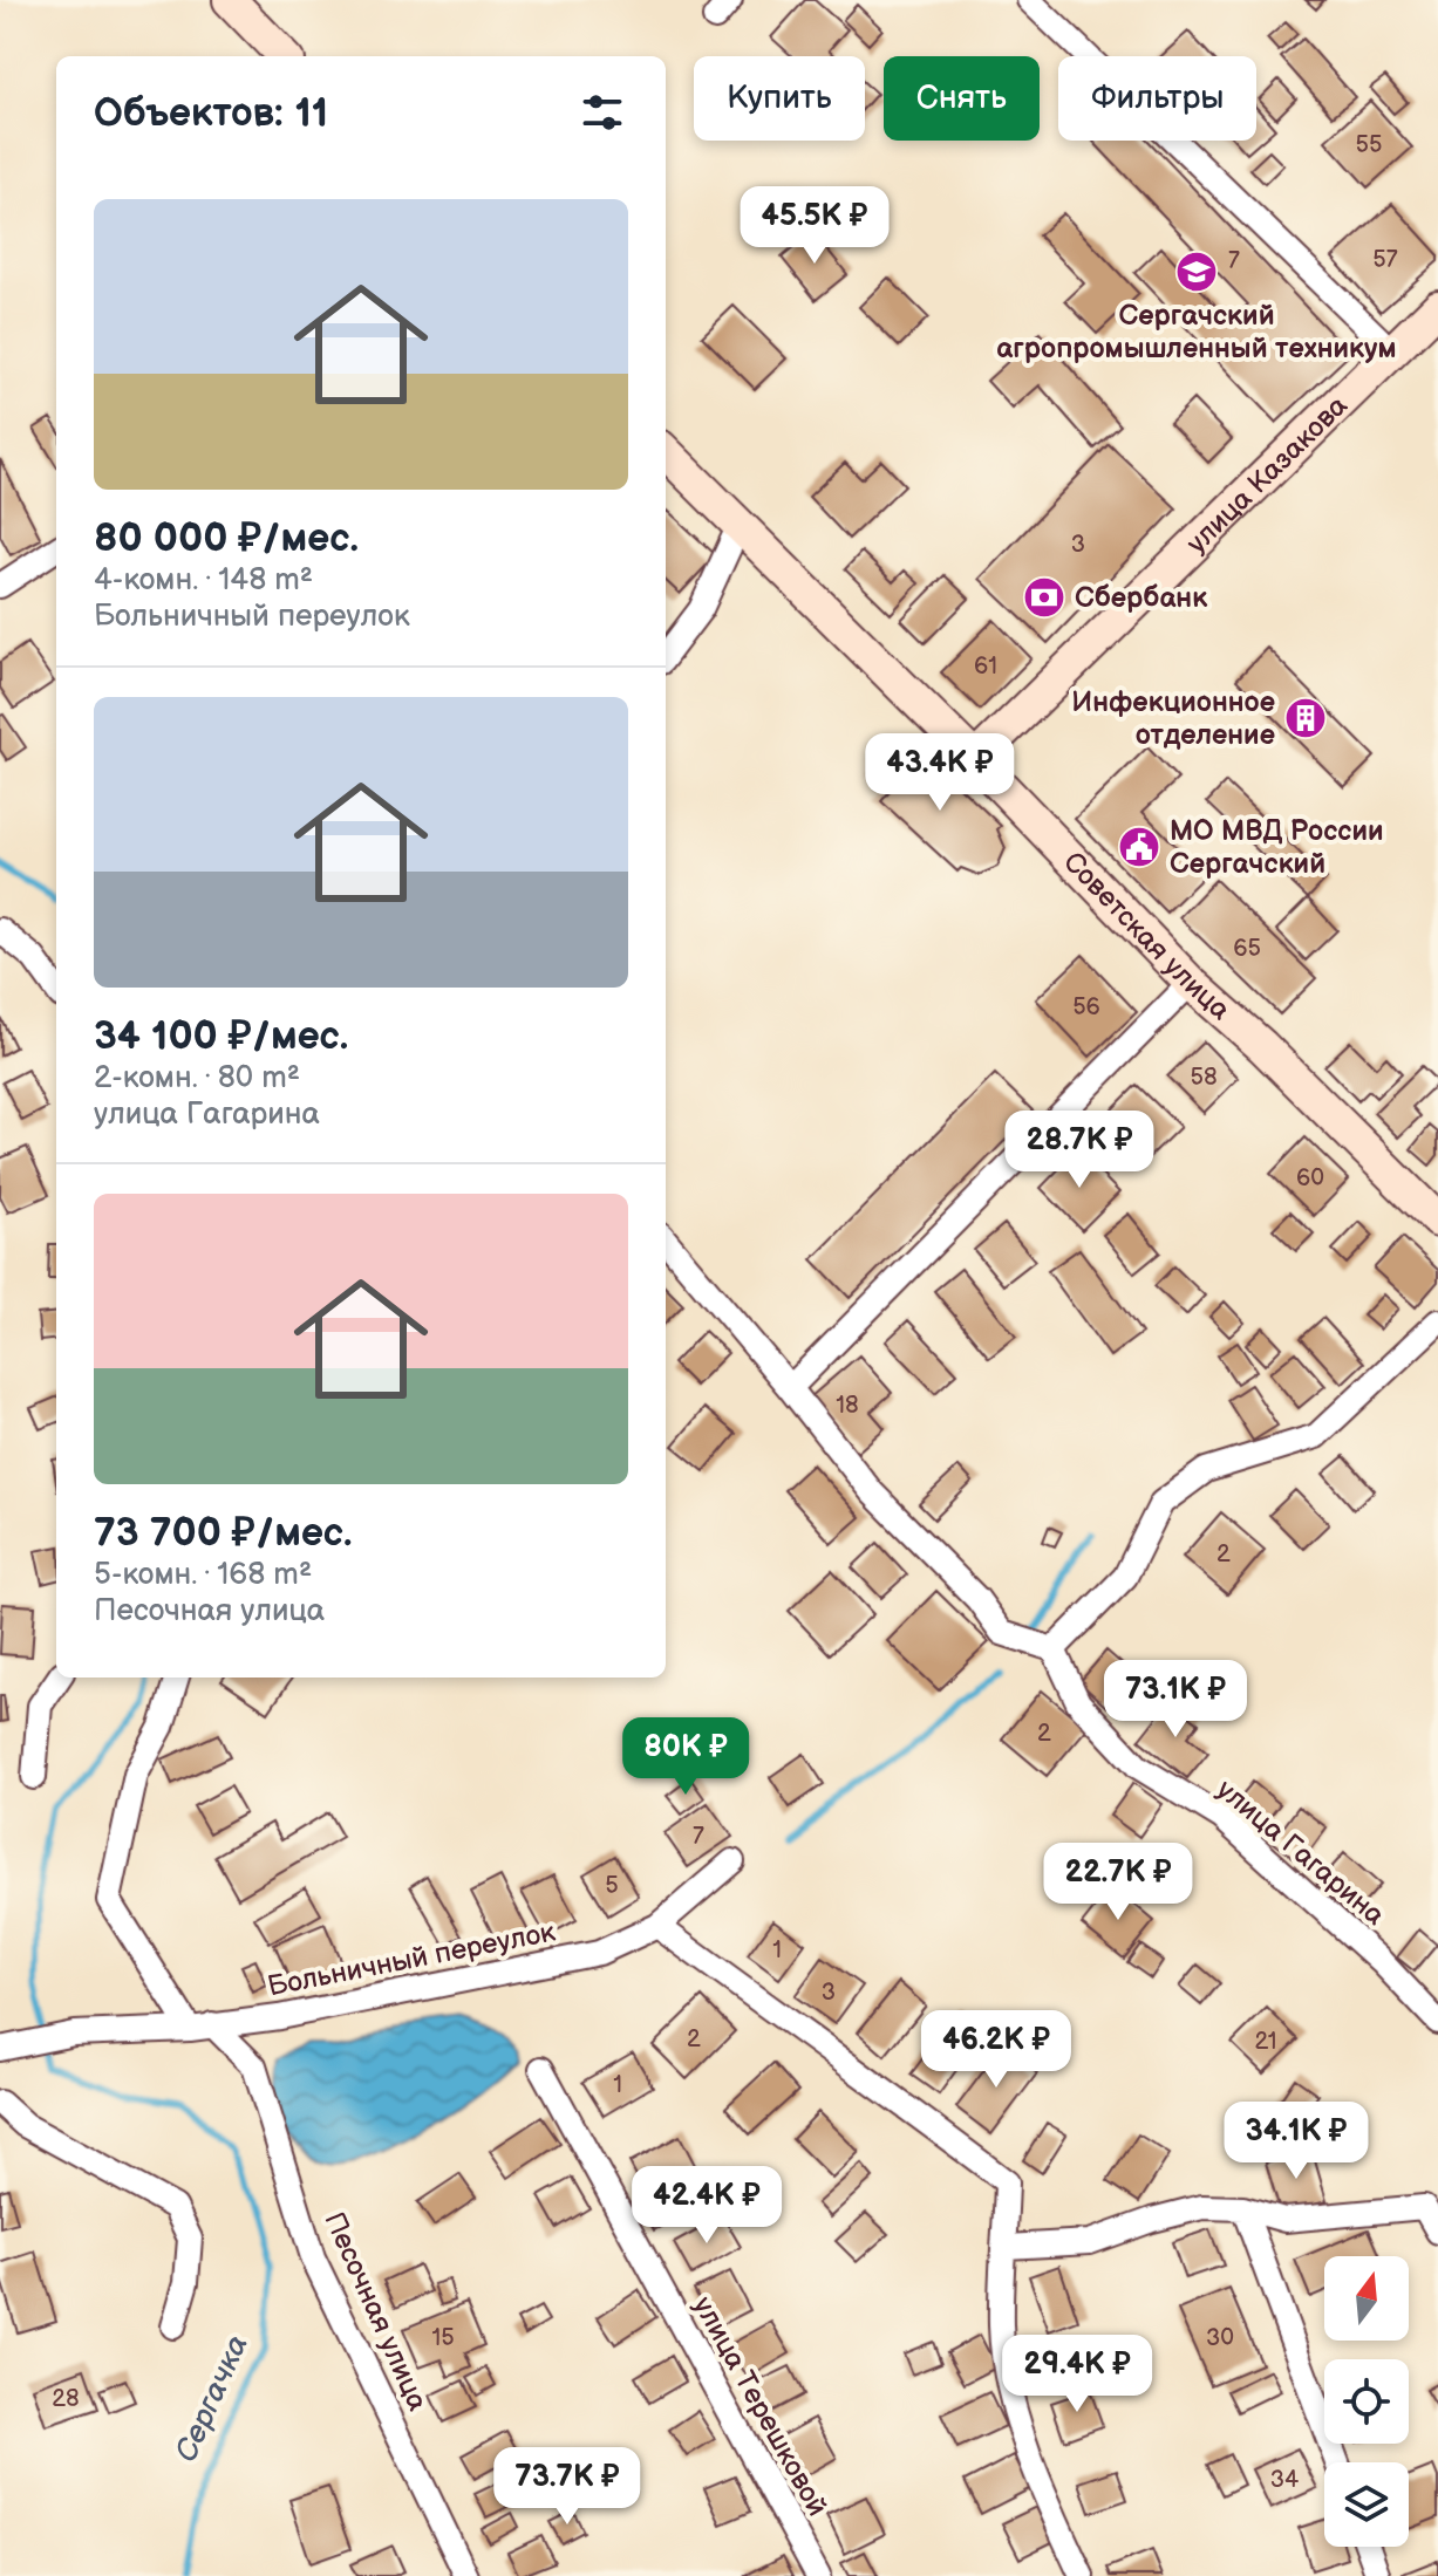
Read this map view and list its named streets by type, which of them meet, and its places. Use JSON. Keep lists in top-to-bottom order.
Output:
{
  "streets": {
    "main road": ["улица Казакова", "Советская улица"],
    "street": [
      "улица Гагарина",
      "Больничный переулок",
      "Песочная улица",
      "улица Терешковой"
    ]
  },
  "crossings": [
    ["улица Казакова", "Советская улица"],
    ["Больничный переулок", "Песочная улица"]
  ],
  "water": ["Сергачка"],
  "places": {
    "school or university": ["Сергачский агропромышленный техникум"],
    "bank": ["Сбербанк"],
    "building": ["Инфекционное отделение"],
    "public building": ["МО МВД России Сергачский"]
  },
  "house_numbers": [
    "55",
    "57",
    "7",
    "3",
    "61",
    "65",
    "56",
    "58",
    "60",
    "18",
    "2",
    "2",
    "7",
    "5",
    "1",
    "3",
    "2",
    "21",
    "1",
    "15",
    "30",
    "28",
    "34"
  ],
  "north": "top",
  "page": {
    "chip": ["Купить", "Снять", "Фильтры"],
    "heading": "Объектов: 11",
    "list": [
      {
        "name": "80 000 ₽/мес.",
        "note": "4-комн. · 148 m² · Больничный переулок"
      },
      {
        "name": "34 100 ₽/мес.",
        "note": "2-комн. · 80 m² · улица Гагарина"
      },
      {
        "name": "73 700 ₽/мес.",
        "note": "5-комн. · 168 m² · Песочная улица"
      }
    ],
    "price": [
      "45.5K ₽",
      "43.4K ₽",
      "28.7K ₽",
      "73.1K ₽",
      "80K ₽",
      "22.7K ₽",
      "46.2K ₽",
      "34.1K ₽",
      "42.4K ₽",
      "29.4K ₽",
      "73.7K ₽"
    ]
  }
}
